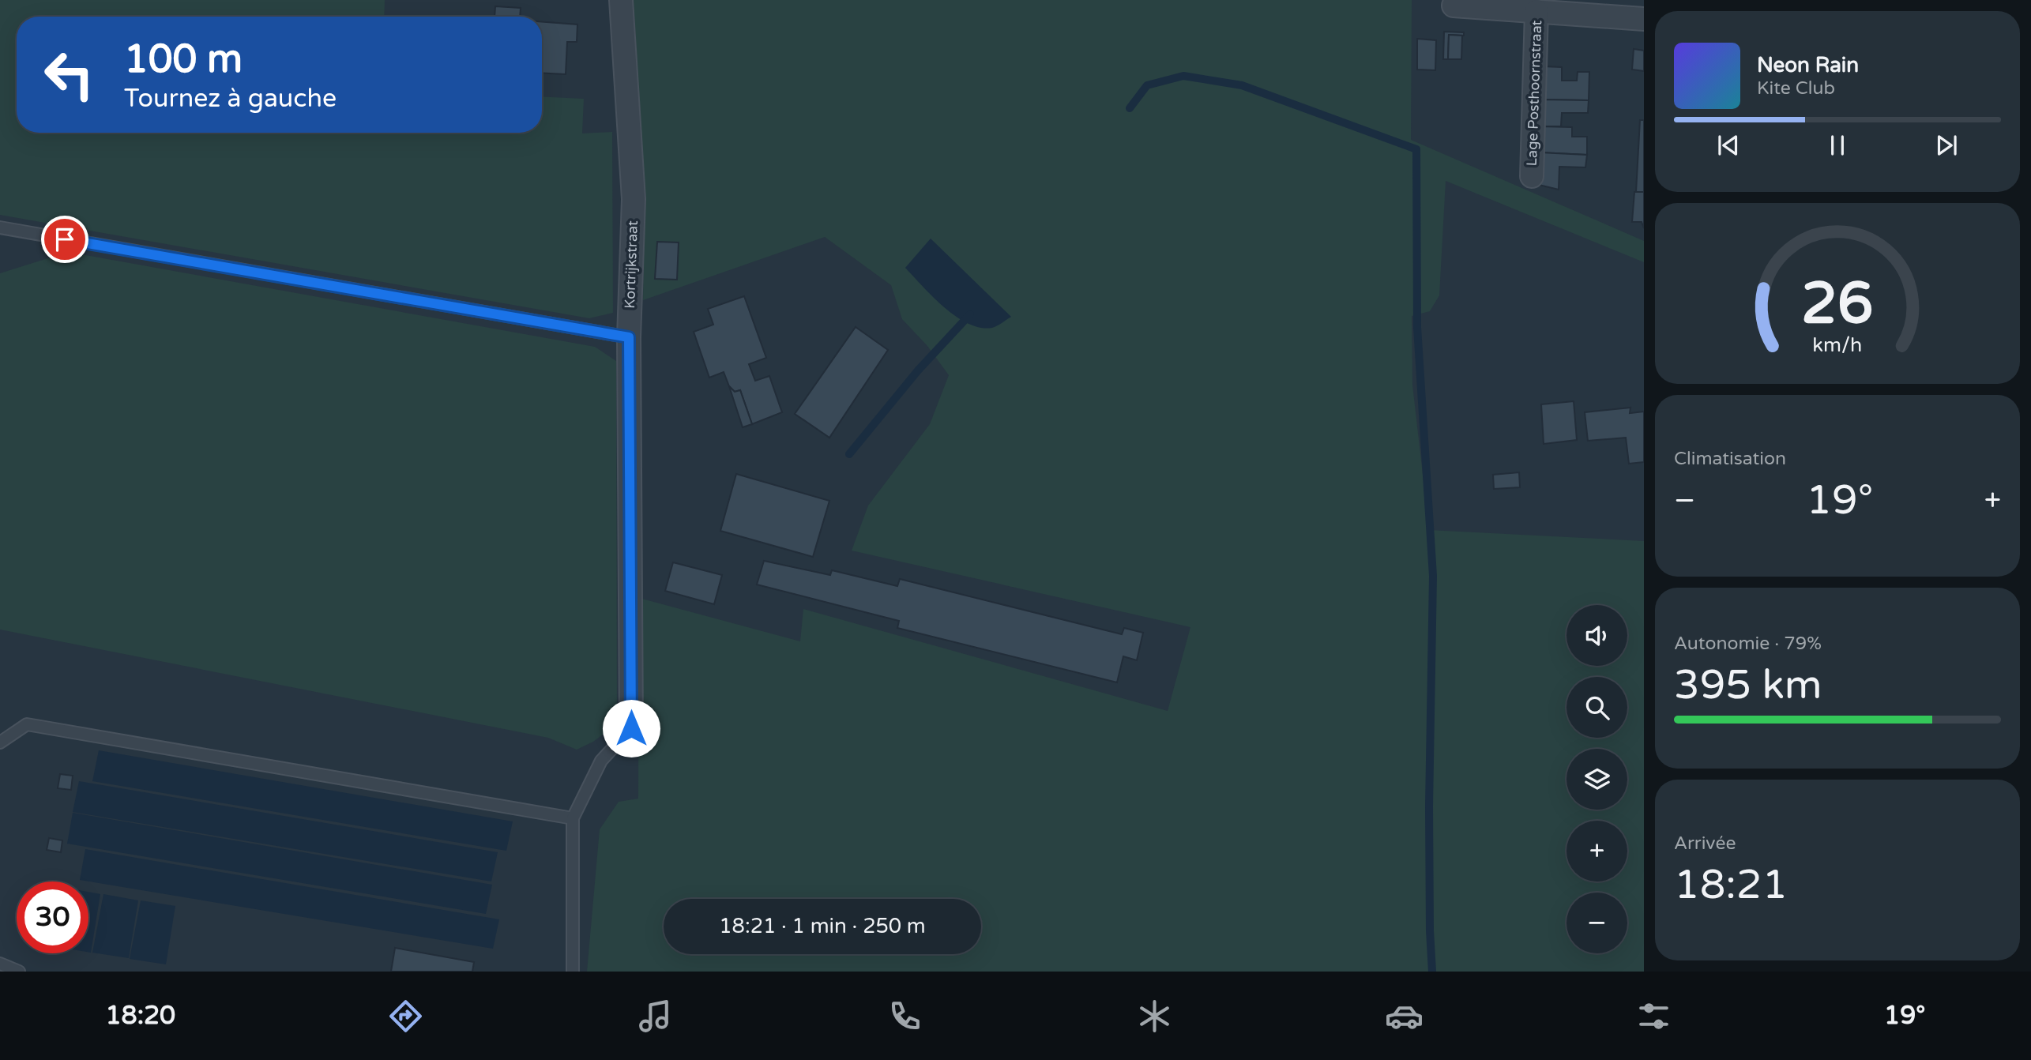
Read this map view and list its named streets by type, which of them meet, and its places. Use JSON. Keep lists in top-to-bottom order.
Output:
{
  "streets": {
    "street": ["Lage Posthoornstraat", "Kortrijkstraat"]
  },
  "page": {
    "turn": ["100 m", "Tournez à gauche"],
    "song": ["Neon Rain", "Kite Club"],
    "tile": [
      "Climatisation",
      ["Autonomie · 79%", "395 km"],
      ["Arrivée", "18:21"]
    ],
    "heat": ["−", "19°", "+"],
    "map_buttons": ["+", "−"],
    "limit": "30",
    "trip": "18:21 · 1 min · 250 m",
    "tabs": ["18:20", "19°"],
    "gauge": ["26", "km/h"]
  }
}
